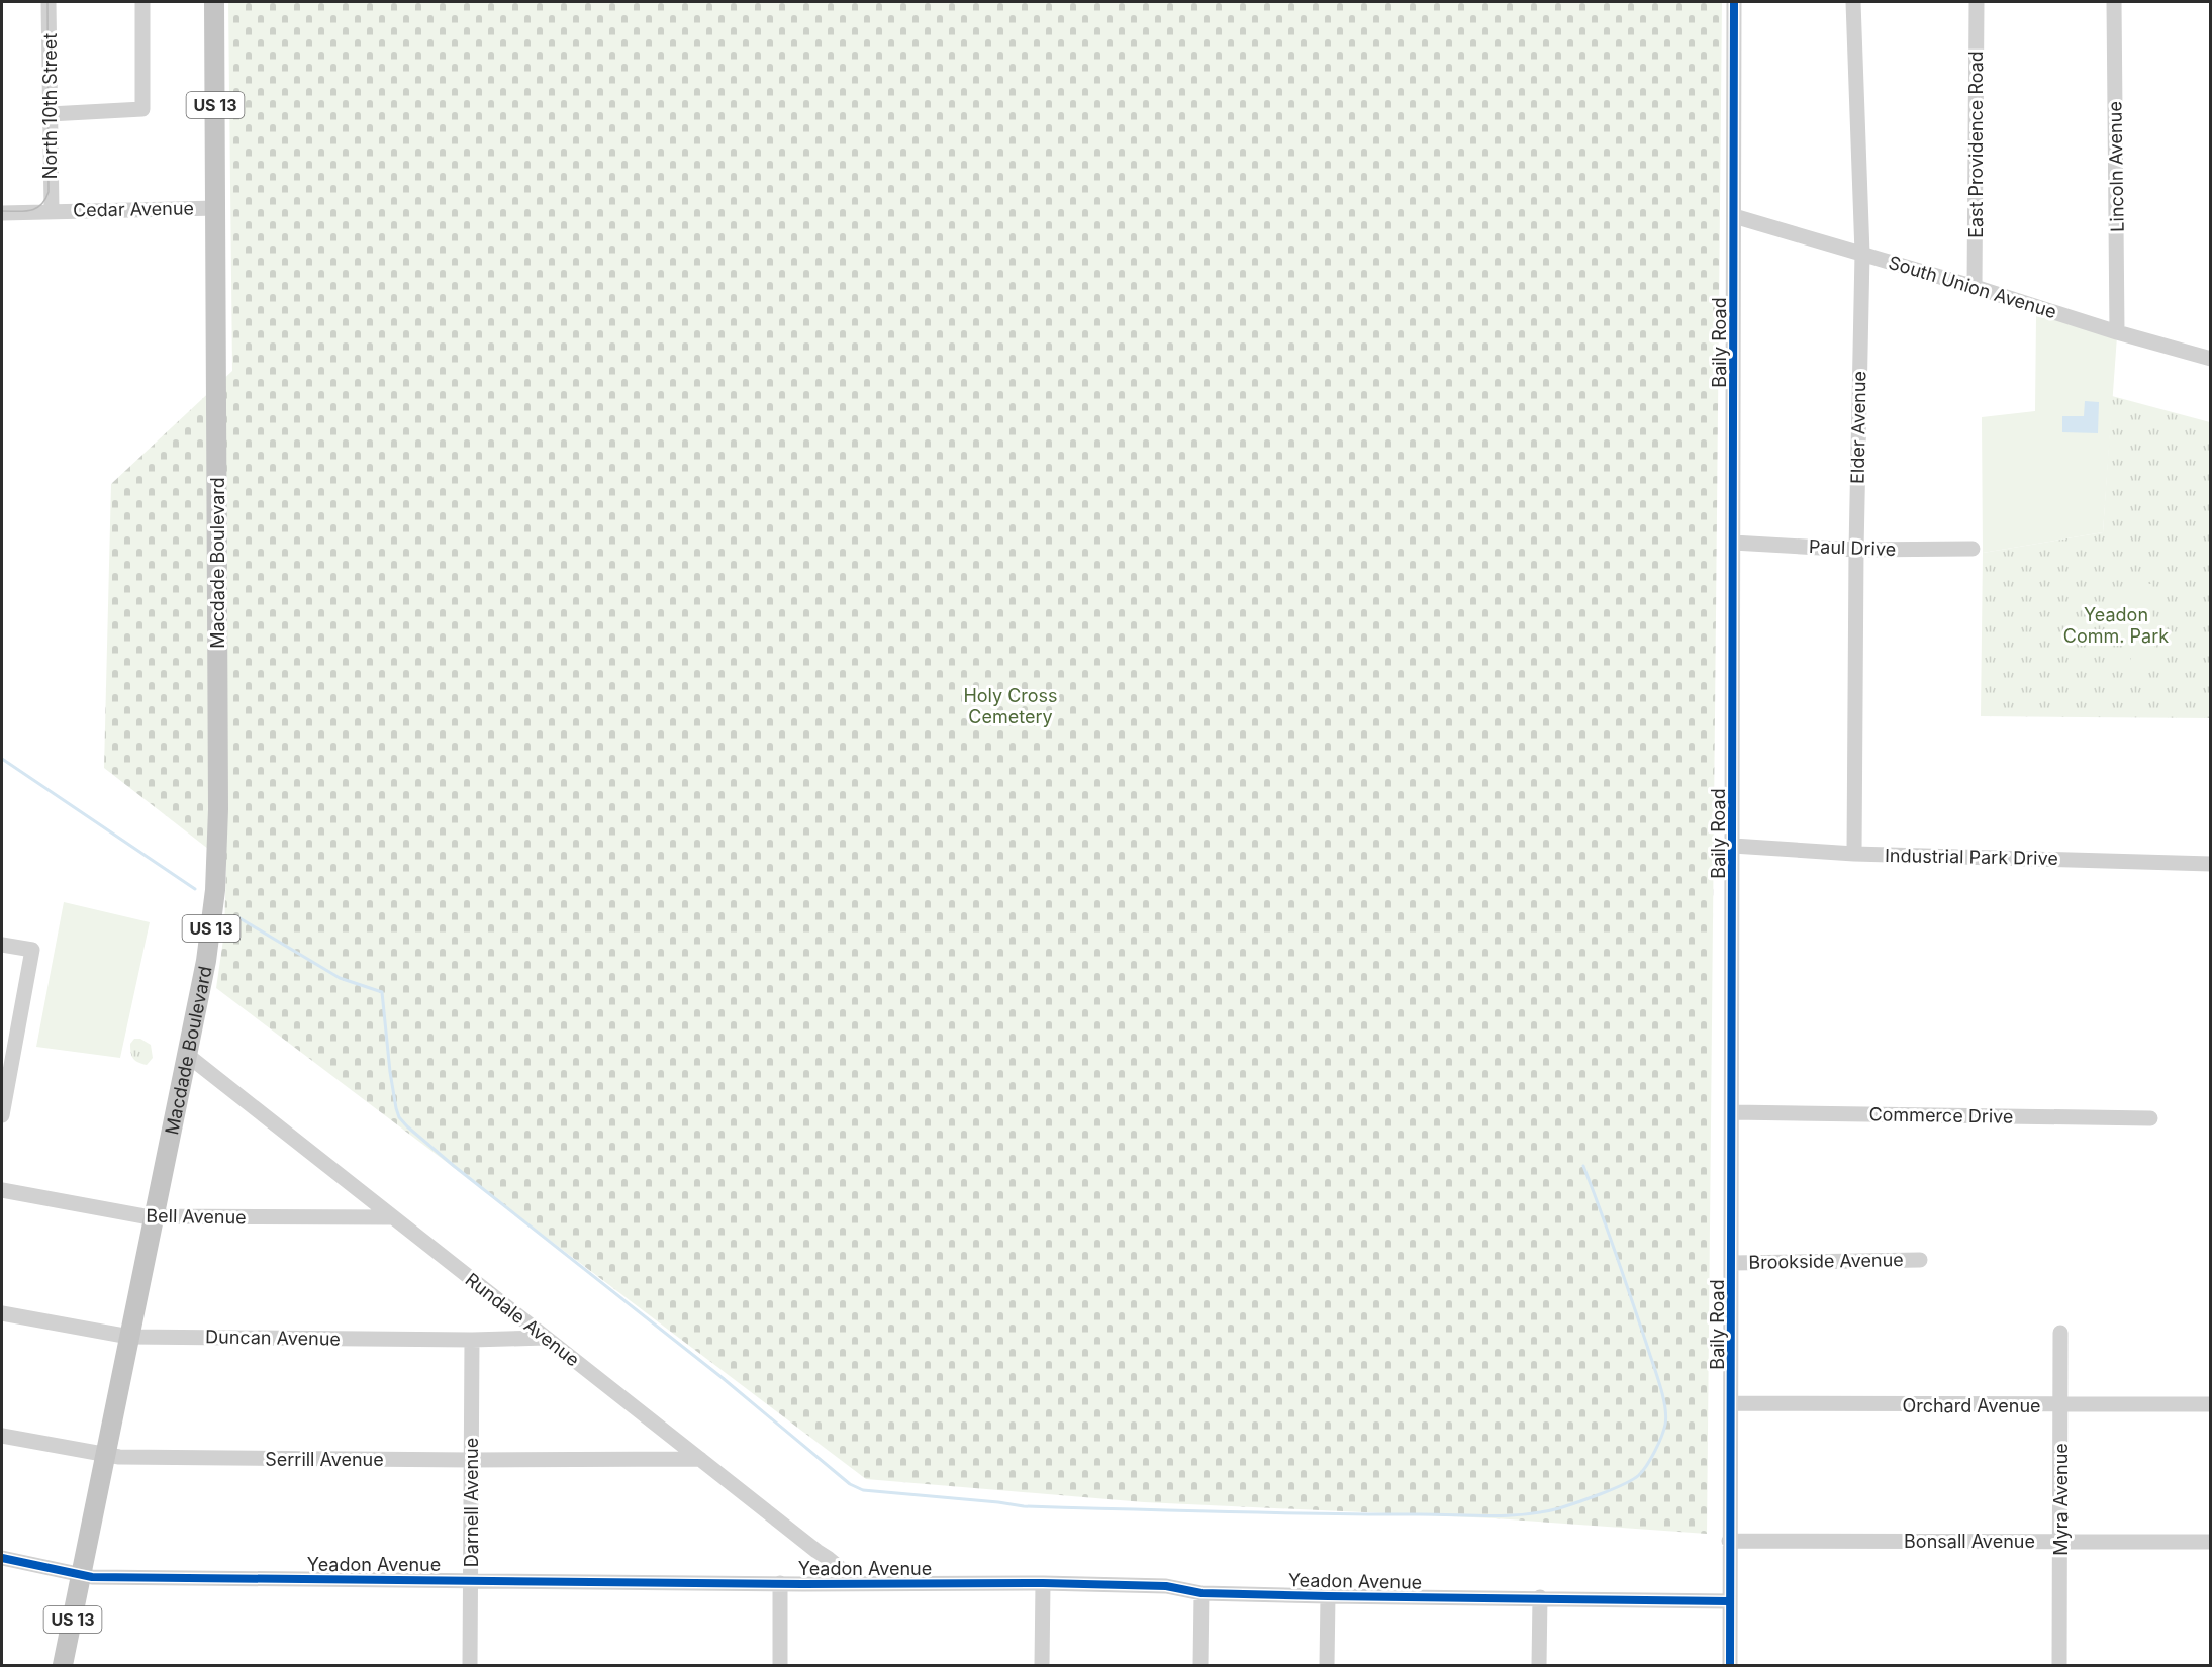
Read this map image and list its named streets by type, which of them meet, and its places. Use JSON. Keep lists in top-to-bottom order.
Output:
{
  "streets": {
    "main road": ["US 13", "Macdade Boulevard"],
    "street": [
      "North 10th Street",
      "East Providence Road",
      "Lincoln Avenue",
      "Cedar Avenue",
      "South Union Avenue",
      "Baily Road",
      "Elder Avenue",
      "Paul Drive",
      "Industrial Park Drive",
      "Commerce Drive",
      "Bell Avenue",
      "Brookside Avenue",
      "Rundale Avenue",
      "Duncan Avenue",
      "Orchard Avenue",
      "Serrill Avenue",
      "Myra Avenue",
      "Darnell Avenue",
      "Bonsall Avenue",
      "Yeadon Avenue"
    ]
  },
  "crossings": [
    ["US 13", "Cedar Avenue"],
    ["US 13", "Macdade Boulevard"],
    ["North 10th Street", "Cedar Avenue"],
    ["East Providence Road", "South Union Avenue"],
    ["Lincoln Avenue", "South Union Avenue"],
    ["Cedar Avenue", "Macdade Boulevard"],
    ["South Union Avenue", "Baily Road"],
    ["South Union Avenue", "Elder Avenue"],
    ["Baily Road", "Paul Drive"],
    ["Baily Road", "Industrial Park Drive"],
    ["Baily Road", "Commerce Drive"],
    ["Baily Road", "Brookside Avenue"],
    ["Baily Road", "Orchard Avenue"],
    ["Baily Road", "Bonsall Avenue"],
    ["Baily Road", "Yeadon Avenue"],
    ["Elder Avenue", "Paul Drive"],
    ["Elder Avenue", "Industrial Park Drive"],
    ["Macdade Boulevard", "Bell Avenue"],
    ["Macdade Boulevard", "Rundale Avenue"],
    ["Macdade Boulevard", "Duncan Avenue"],
    ["Macdade Boulevard", "Serrill Avenue"],
    ["Macdade Boulevard", "Yeadon Avenue"],
    ["Bell Avenue", "Rundale Avenue"],
    ["Rundale Avenue", "Duncan Avenue"],
    ["Rundale Avenue", "Serrill Avenue"],
    ["Rundale Avenue", "Yeadon Avenue"],
    ["Duncan Avenue", "Darnell Avenue"],
    ["Orchard Avenue", "Myra Avenue"],
    ["Serrill Avenue", "Darnell Avenue"],
    ["Myra Avenue", "Bonsall Avenue"],
    ["Darnell Avenue", "Yeadon Avenue"]
  ],
  "parks": ["Yeadon Comm. Park", "Holy Cross Cemetery"]
}
